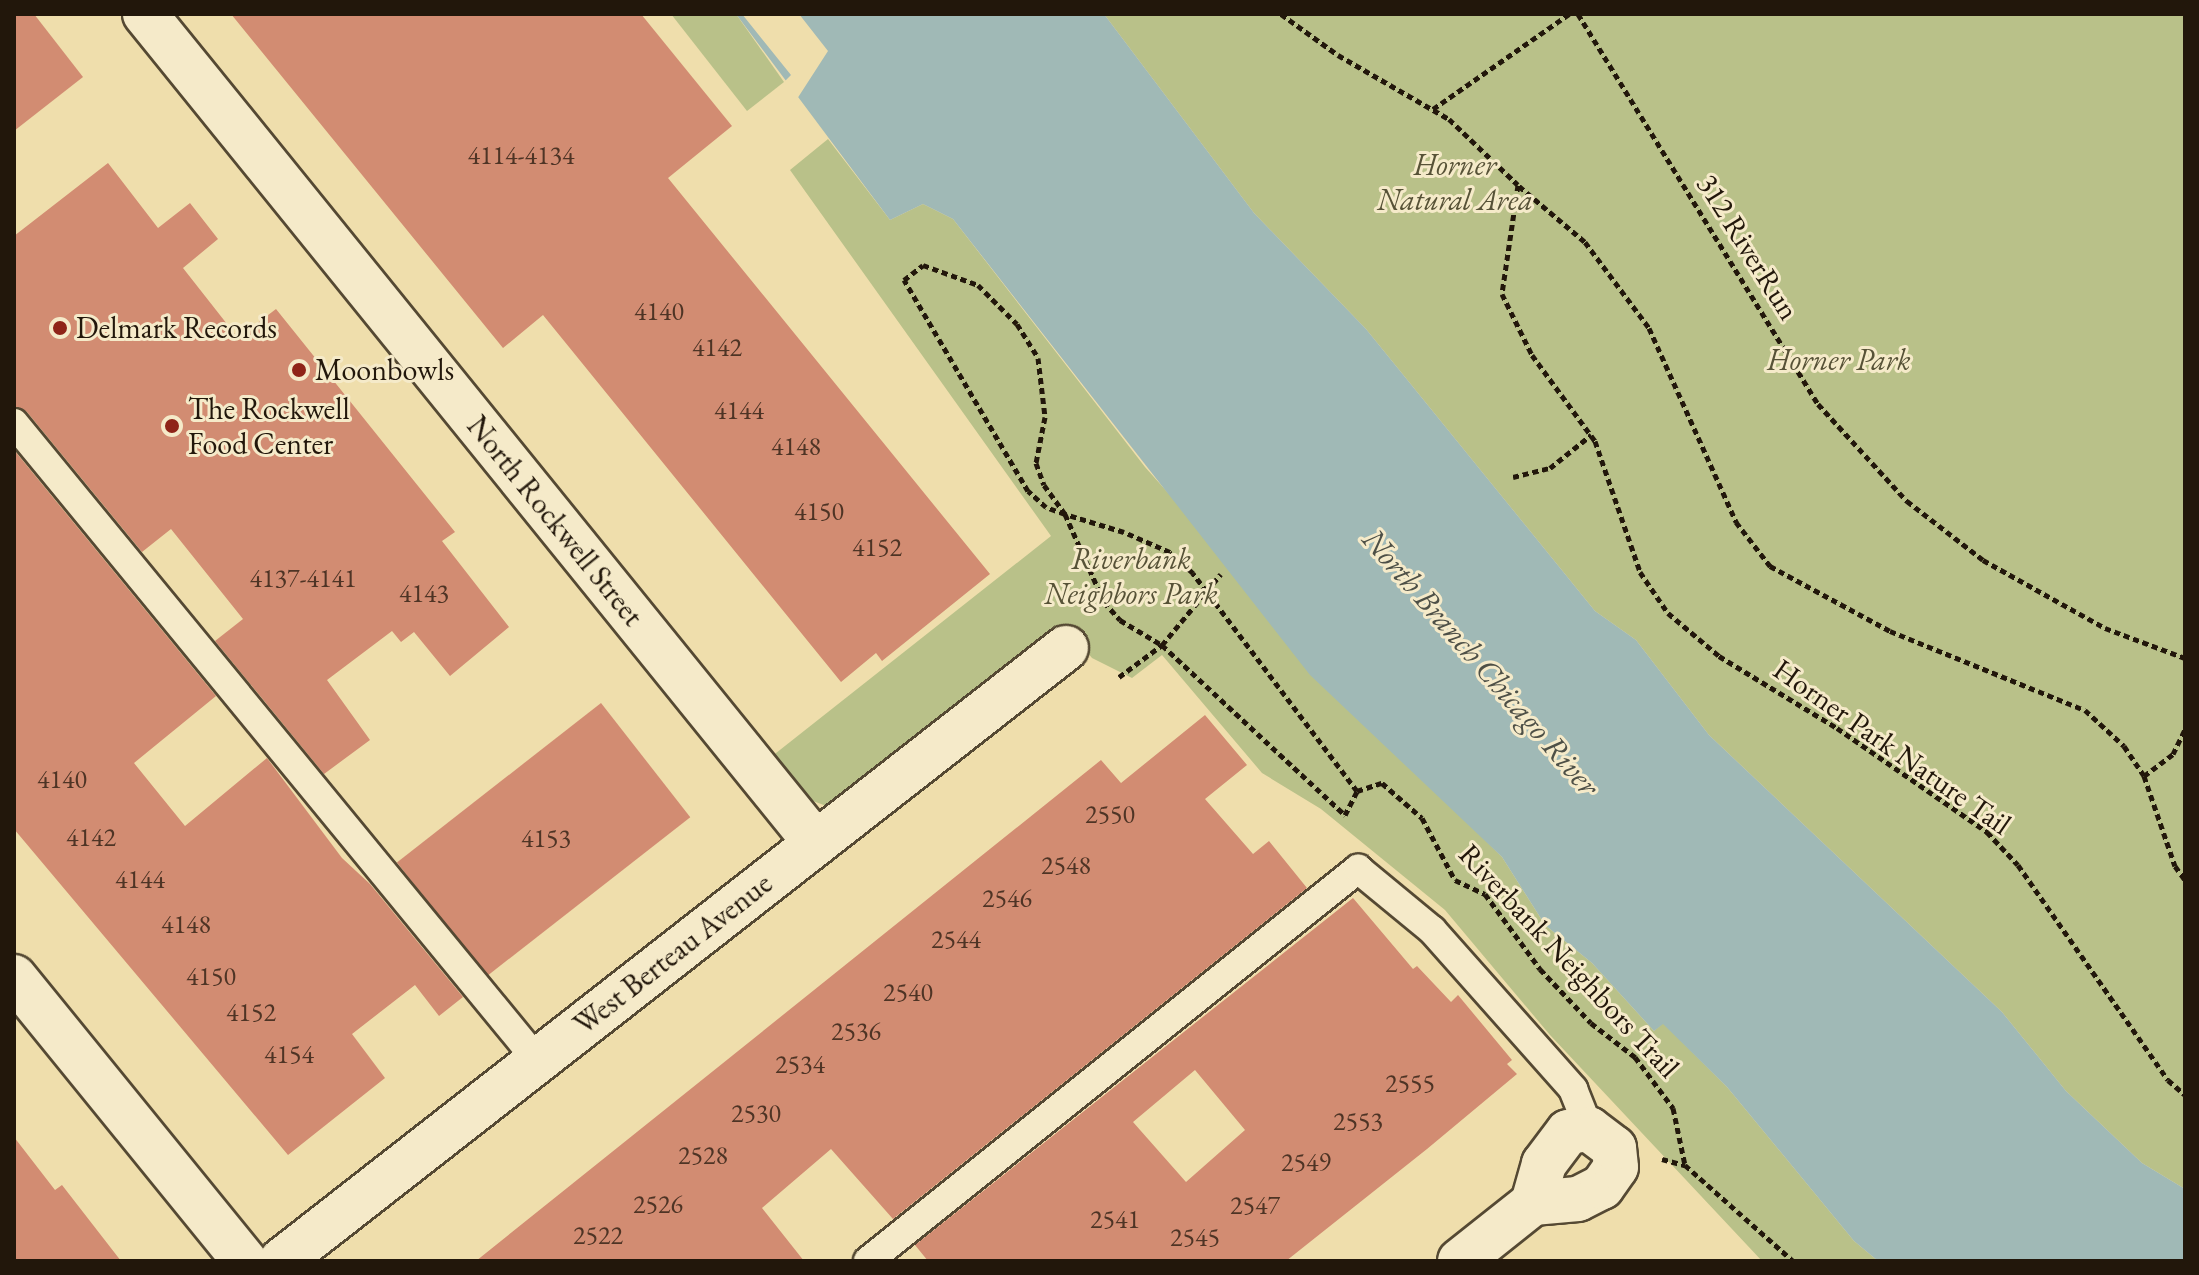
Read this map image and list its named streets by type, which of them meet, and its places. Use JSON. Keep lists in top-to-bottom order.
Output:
{
  "streets": {
    "street": ["North Rockwell Street", "West Berteau Avenue"],
    "path": ["312 RiverRun", "Horner Park Nature Tail", "Riverbank Neighbors Trail"]
  },
  "crossings": [
    ["North Rockwell Street", "West Berteau Avenue"]
  ],
  "water": ["North Branch Chicago River"],
  "parks": ["Horner Natural Area", "Horner Park", "Riverbank Neighbors Park"],
  "places": ["Delmark Records", "Moonbowls", "The Rockwell Food Center"],
  "house_numbers": [
    "4114-4134",
    "4140",
    "4142",
    "4144",
    "4148",
    "4150",
    "4152",
    "4137-4141",
    "4143",
    "4140",
    "2550",
    "4142",
    "4153",
    "2548",
    "4144",
    "2546",
    "4148",
    "2544",
    "4150",
    "2540",
    "4152",
    "2536",
    "4154",
    "2534",
    "2555",
    "2530",
    "2553",
    "2528",
    "2549",
    "2526",
    "2547",
    "2541",
    "2522",
    "2545"
  ]
}
